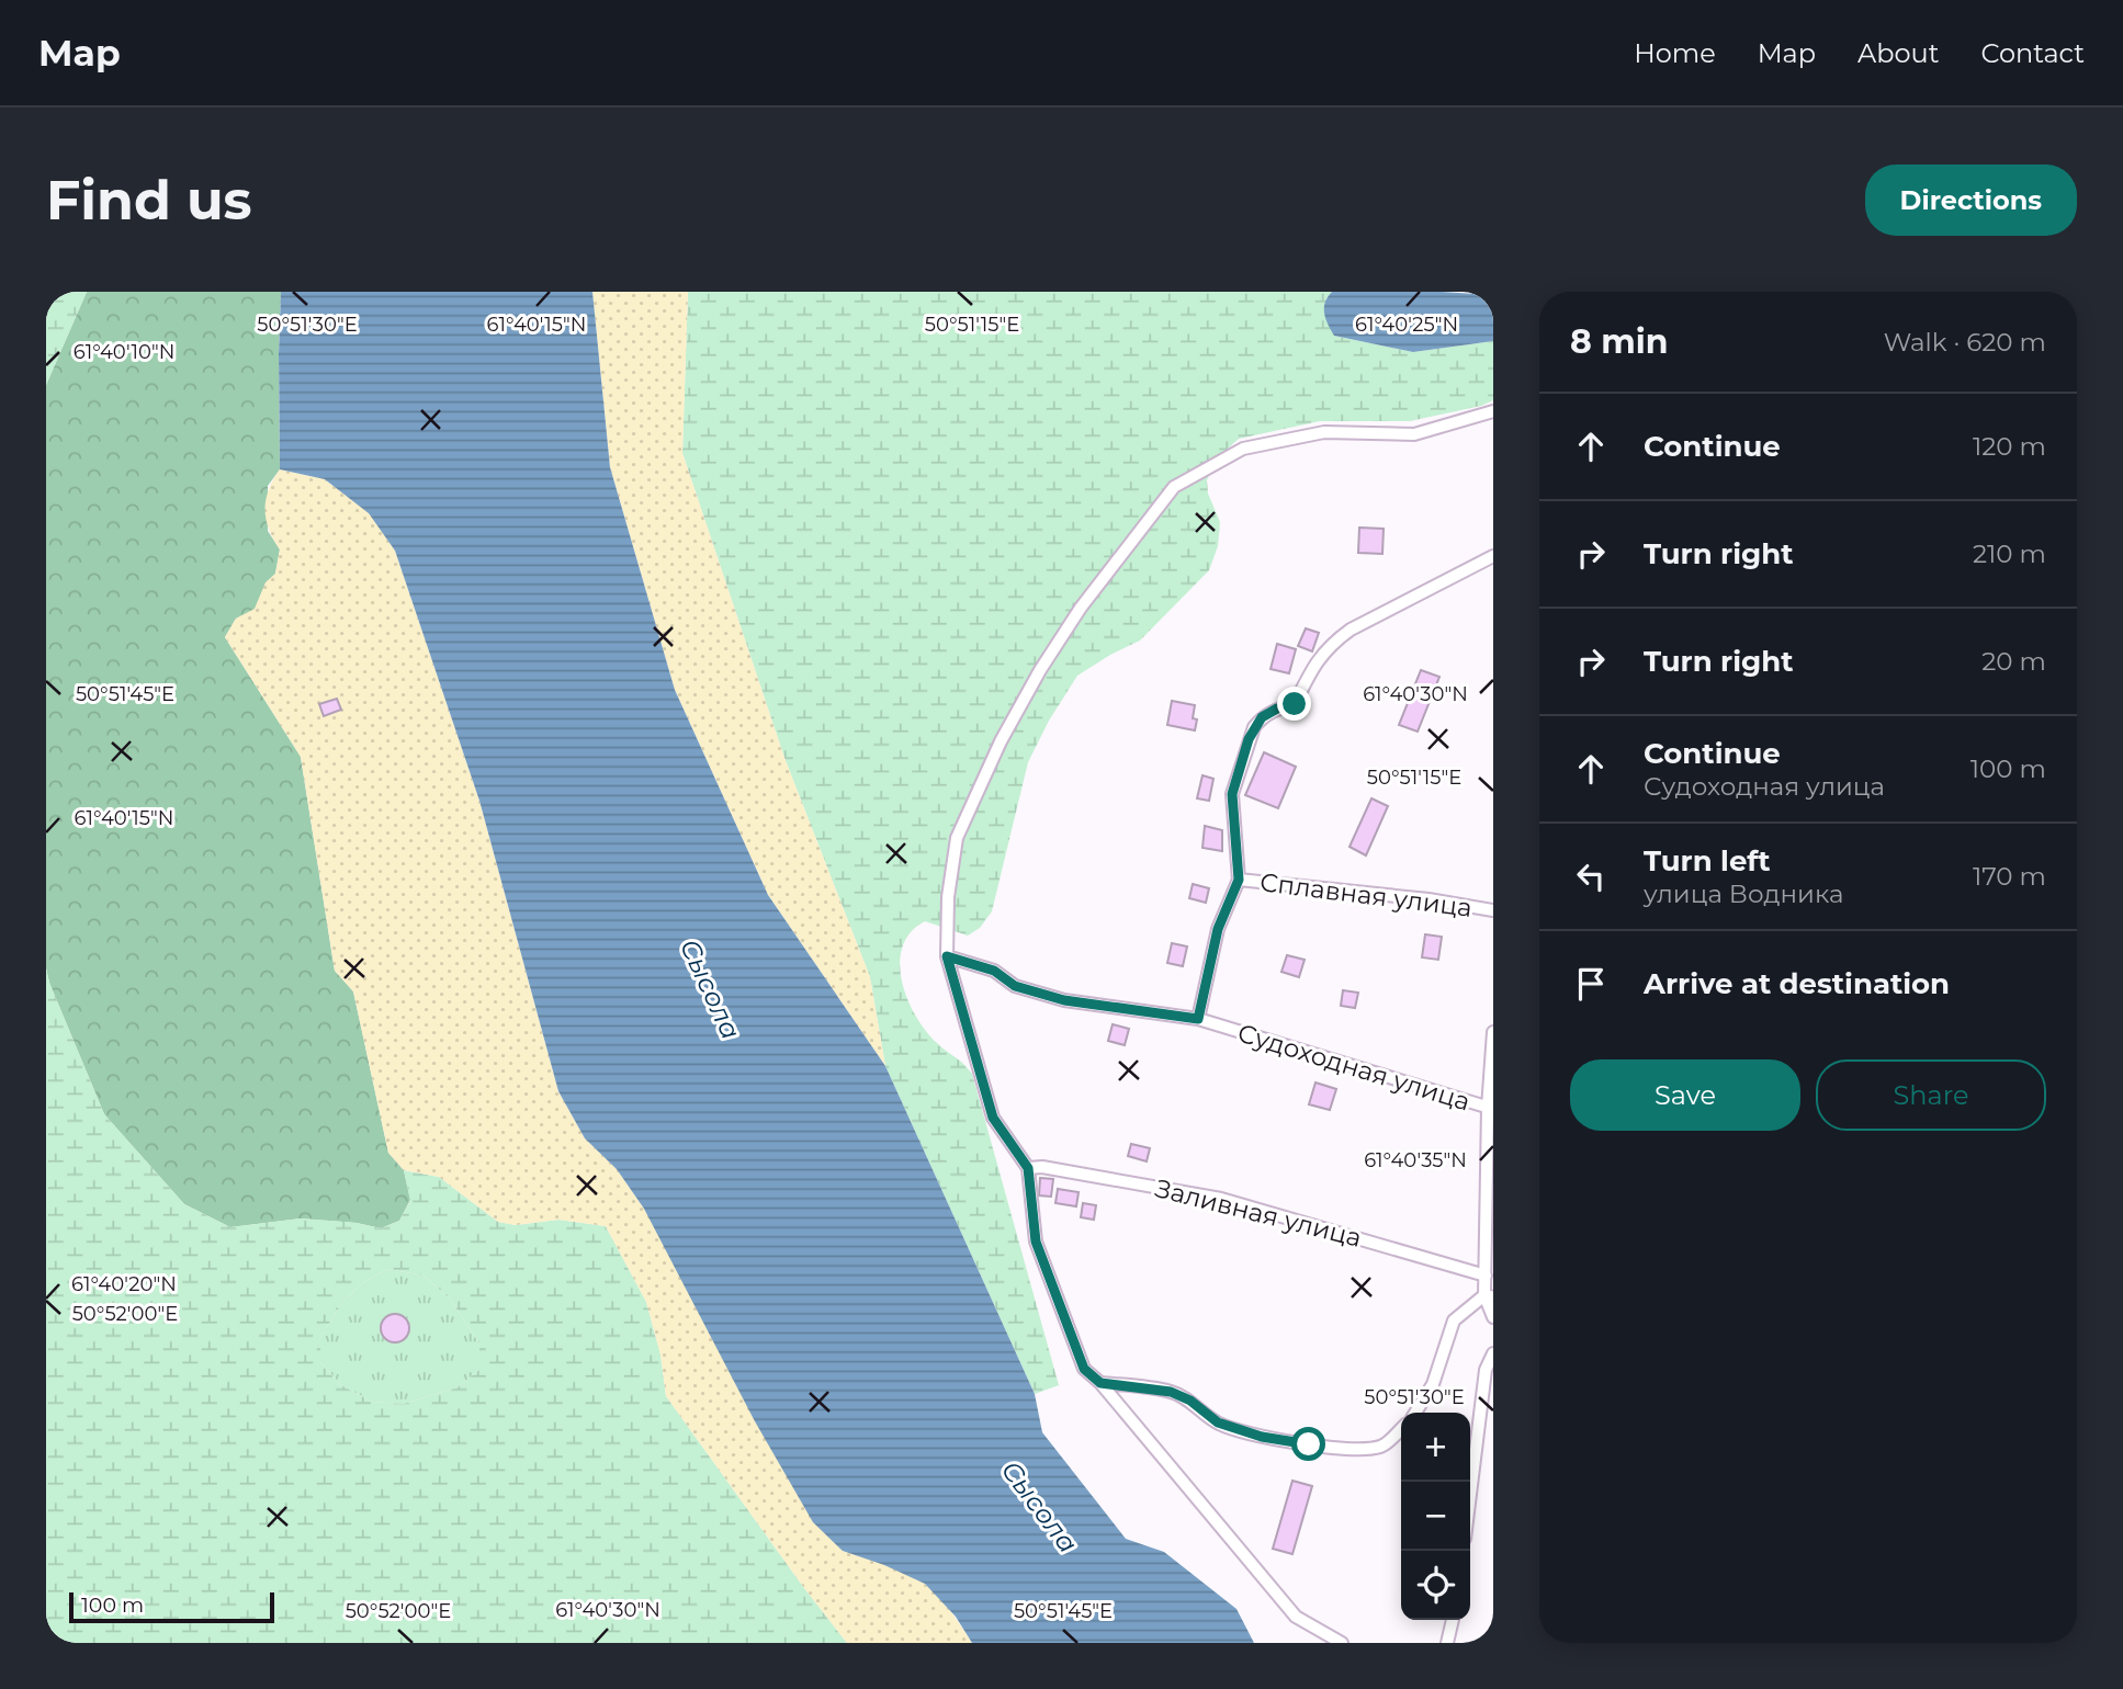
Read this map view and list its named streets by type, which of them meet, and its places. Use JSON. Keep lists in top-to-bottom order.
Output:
{
  "streets": {
    "street": ["Сплавная улица", "Судоходная улица", "Заливная улица"]
  },
  "water": ["Сысола"],
  "scale_bar": "100 m",
  "page": {
    "header": "Map",
    "nav": [
      "Home",
      "Map",
      "About",
      "Contact"
    ],
    "buttons": [
      "Directions",
      ["Save", "Share"]
    ],
    "title": "Find us",
    "heading": ["8 min", "Walk · 620 m"],
    "list": [
      ["Continue", "120 m"],
      ["Turn right", "210 m"],
      ["Turn right", "20 m"],
      ["Continue", "Судоходная улица", "100 m"],
      ["Turn left", "улица Водника", "170 m"],
      "Arrive at destination"
    ],
    "map_buttons": ["+", "−"],
    "scale": "100 m"
  },
  "coordinates": [
    "50°51'30\"E",
    "50°51'15\"E",
    "61°40'15\"N",
    "61°40'25\"N",
    "61°40'10\"N",
    "61°40'30\"N",
    "50°51'45\"E",
    "61°40'35\"N",
    "61°40'20\"N",
    "50°52'00\"E"
  ]
}
